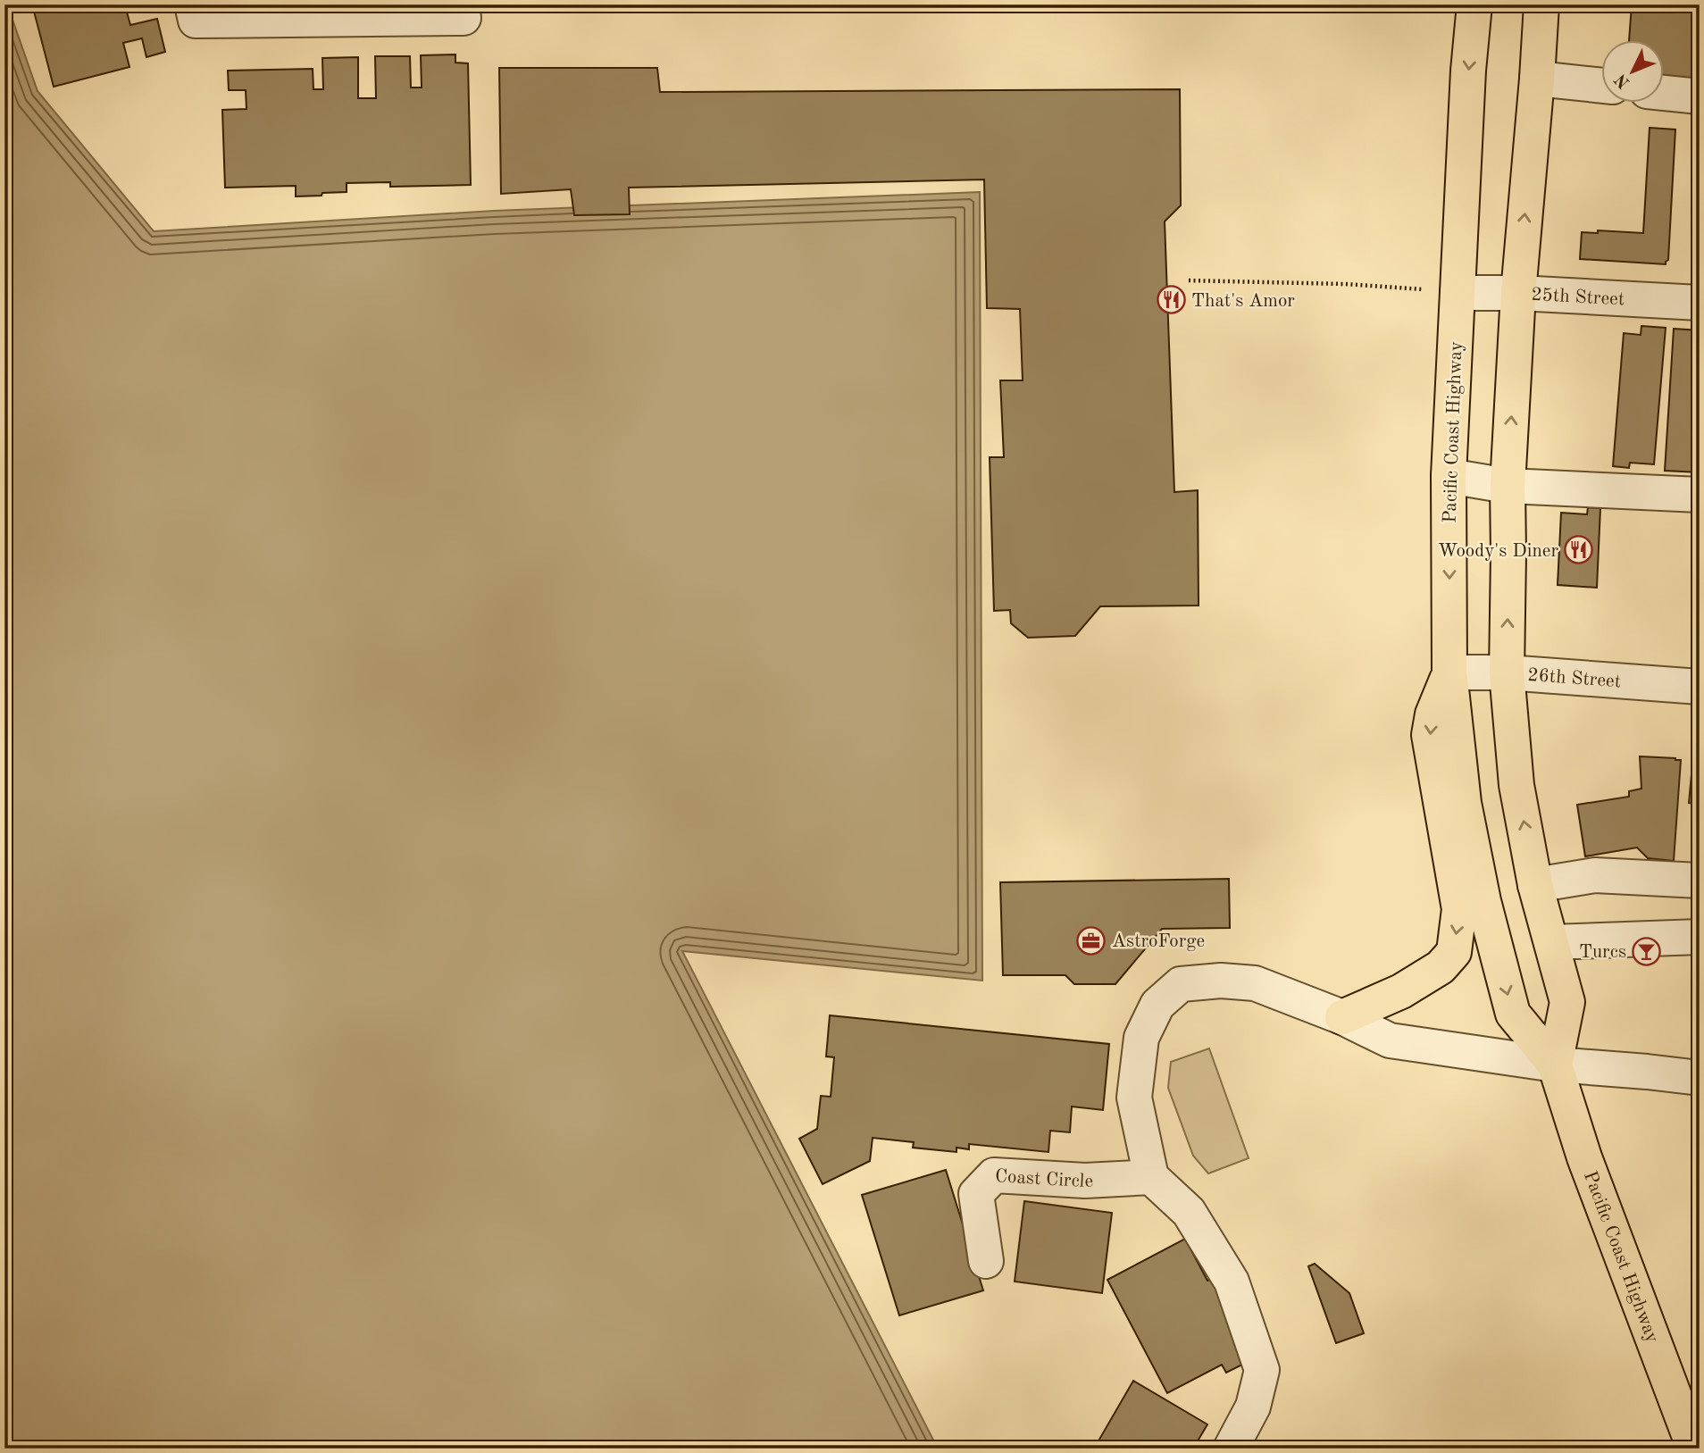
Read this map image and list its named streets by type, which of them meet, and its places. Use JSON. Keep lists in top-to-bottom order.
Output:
{
  "streets": {
    "highway": ["Pacific Coast Highway"],
    "street": ["25th Street", "26th Street", "Coast Circle"]
  },
  "crossings": [
    ["25th Street", "Pacific Coast Highway"],
    ["Pacific Coast Highway", "26th Street"]
  ],
  "places": {
    "restaurant": ["That's Amor", "Woody's Diner"],
    "office": ["AstroForge"],
    "bar": ["Turcs"]
  },
  "north": "bottom left"
}
